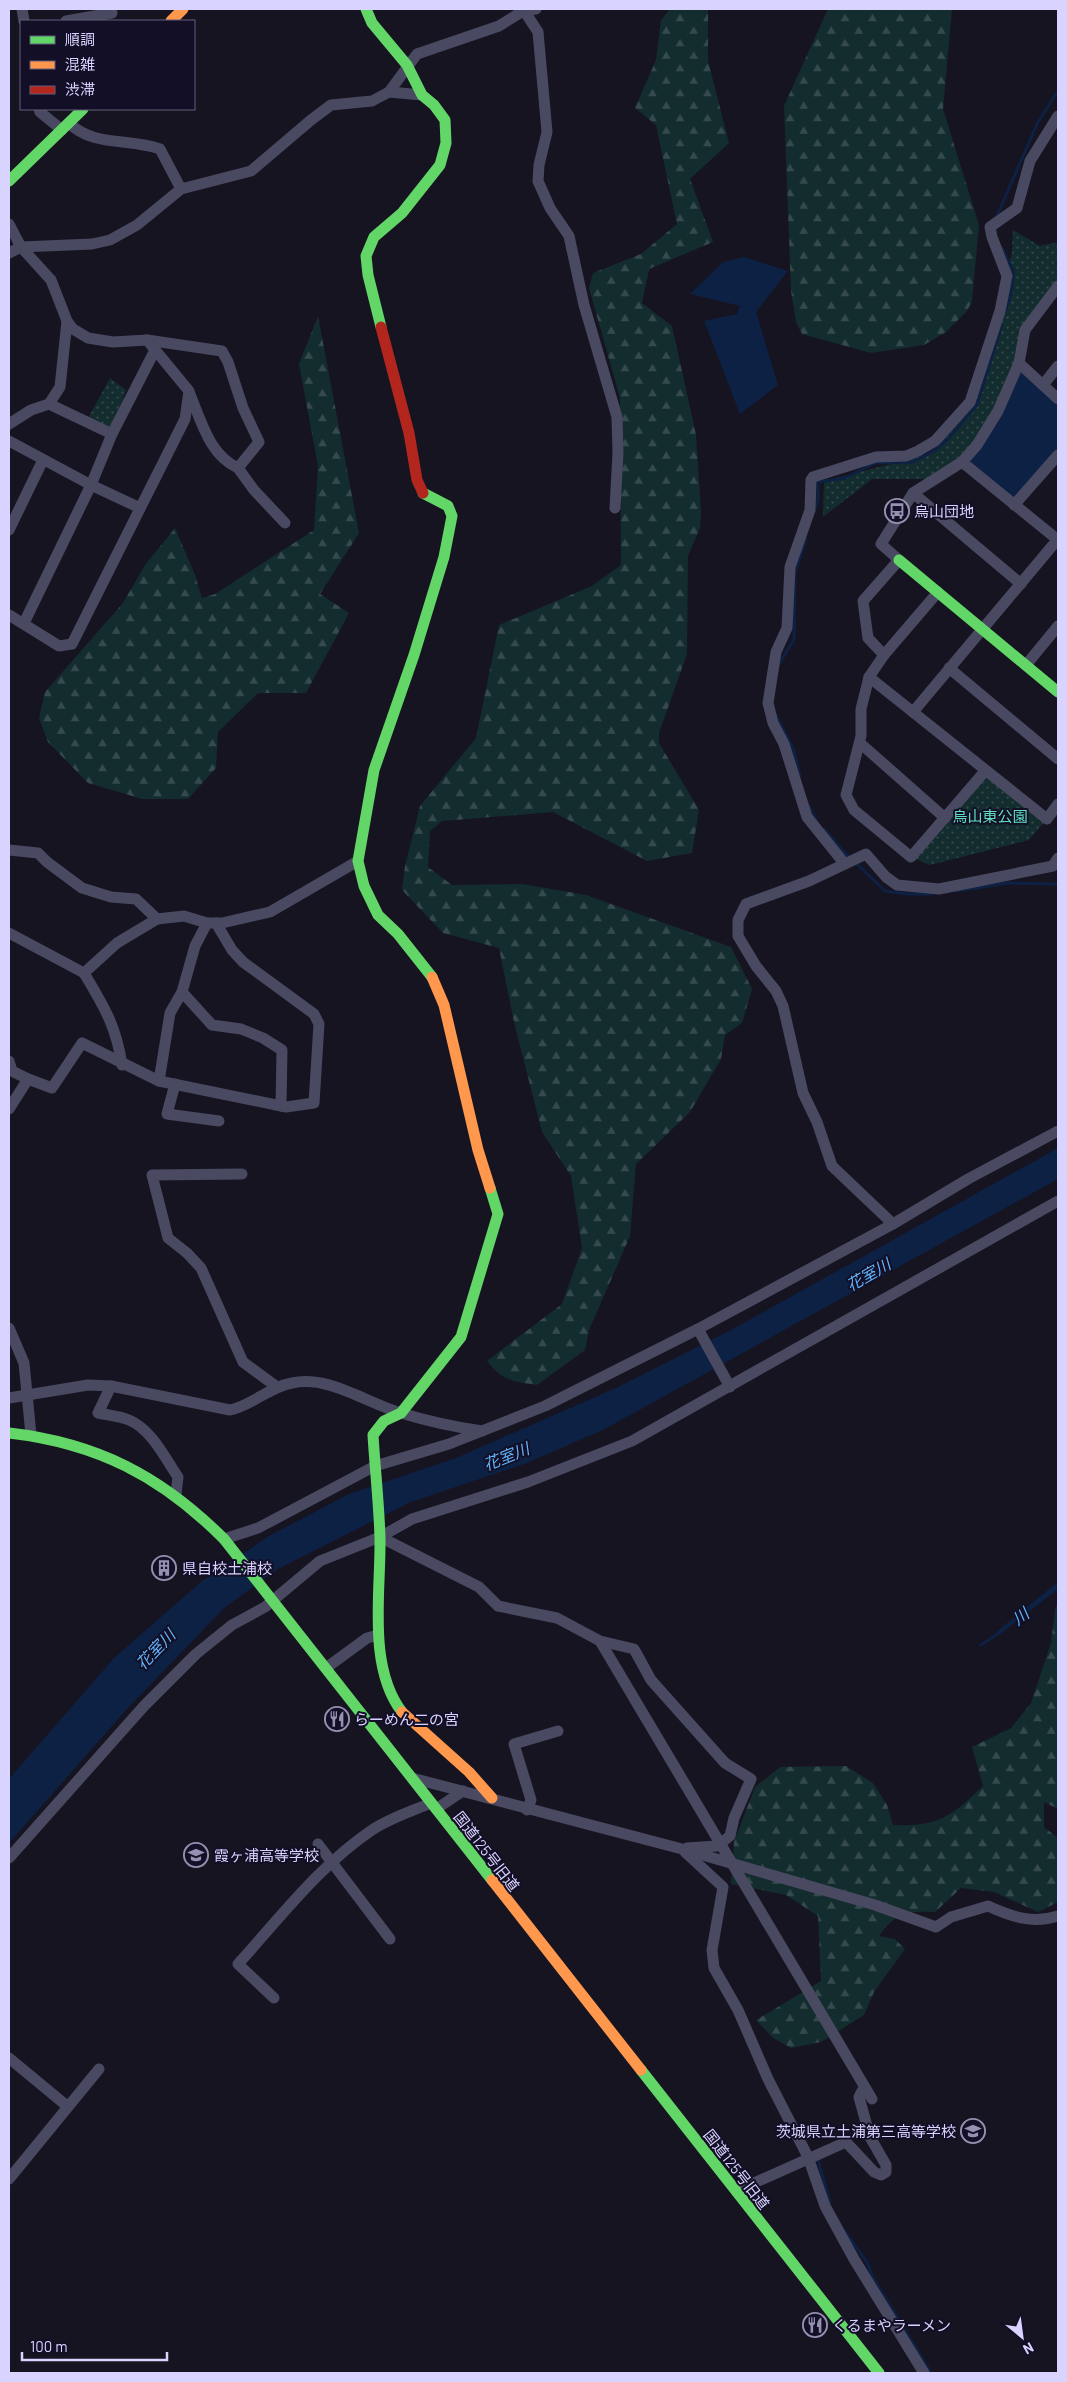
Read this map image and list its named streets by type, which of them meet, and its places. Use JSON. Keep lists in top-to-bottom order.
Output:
{
  "streets": {
    "street": ["国道125号旧道"]
  },
  "water": ["花室川", "川"],
  "parks": ["烏山東公園"],
  "places": {
    "bus stop": ["烏山団地"],
    "building": ["県自校土浦校"],
    "restaurant": ["らーめん二の宮", "くるまやラーメン"],
    "school or university": ["霞ヶ浦高等学校", "茨城県立土浦第三高等学校"]
  },
  "legend": ["順調", "混雑", "渋滞"],
  "scale_bar": "100 m",
  "north": "bottom right"
}
